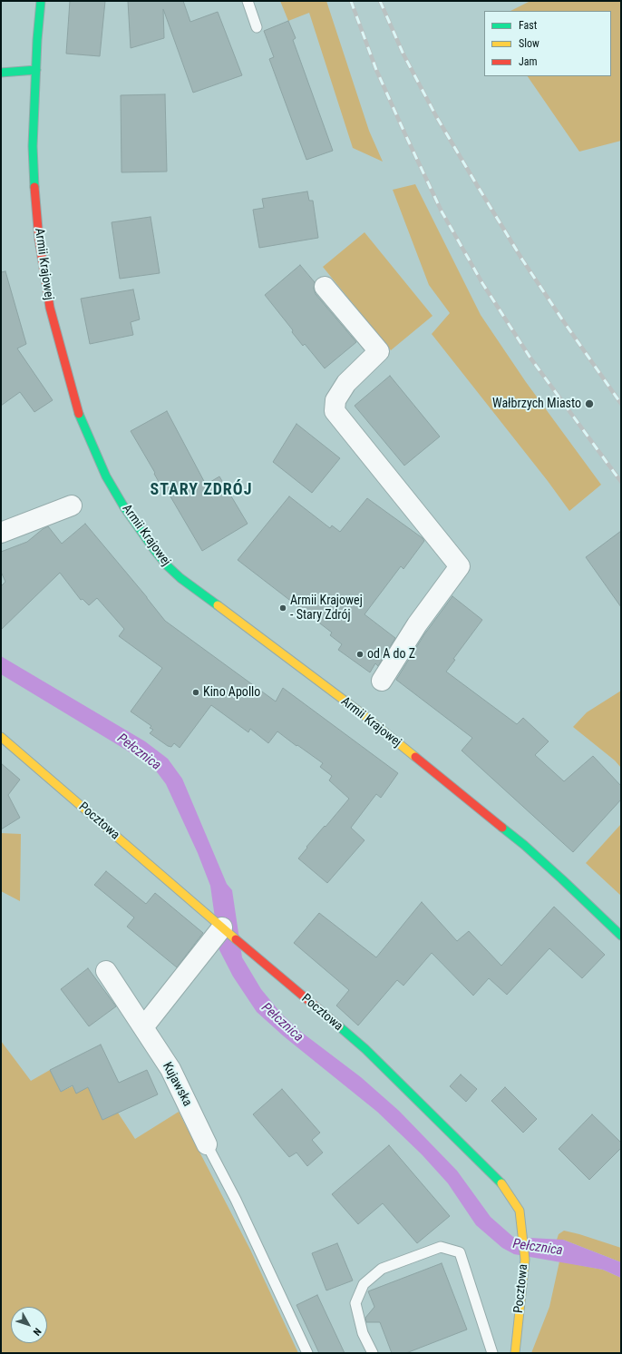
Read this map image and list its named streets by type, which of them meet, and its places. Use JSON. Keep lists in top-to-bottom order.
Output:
{
  "streets": {
    "main road": ["Armii Krajowej", "Pocztowa"],
    "street": ["Kujawska"]
  },
  "districts": ["STARY ZDRÓJ"],
  "water": ["Pełcznica"],
  "places": [
    "Wałbrzych Miasto",
    "Armii Krajowej - Stary Zdrój",
    "od A do Z",
    "Kino Apollo"
  ],
  "legend": ["Fast", "Slow", "Jam"],
  "north": "bottom right"
}
